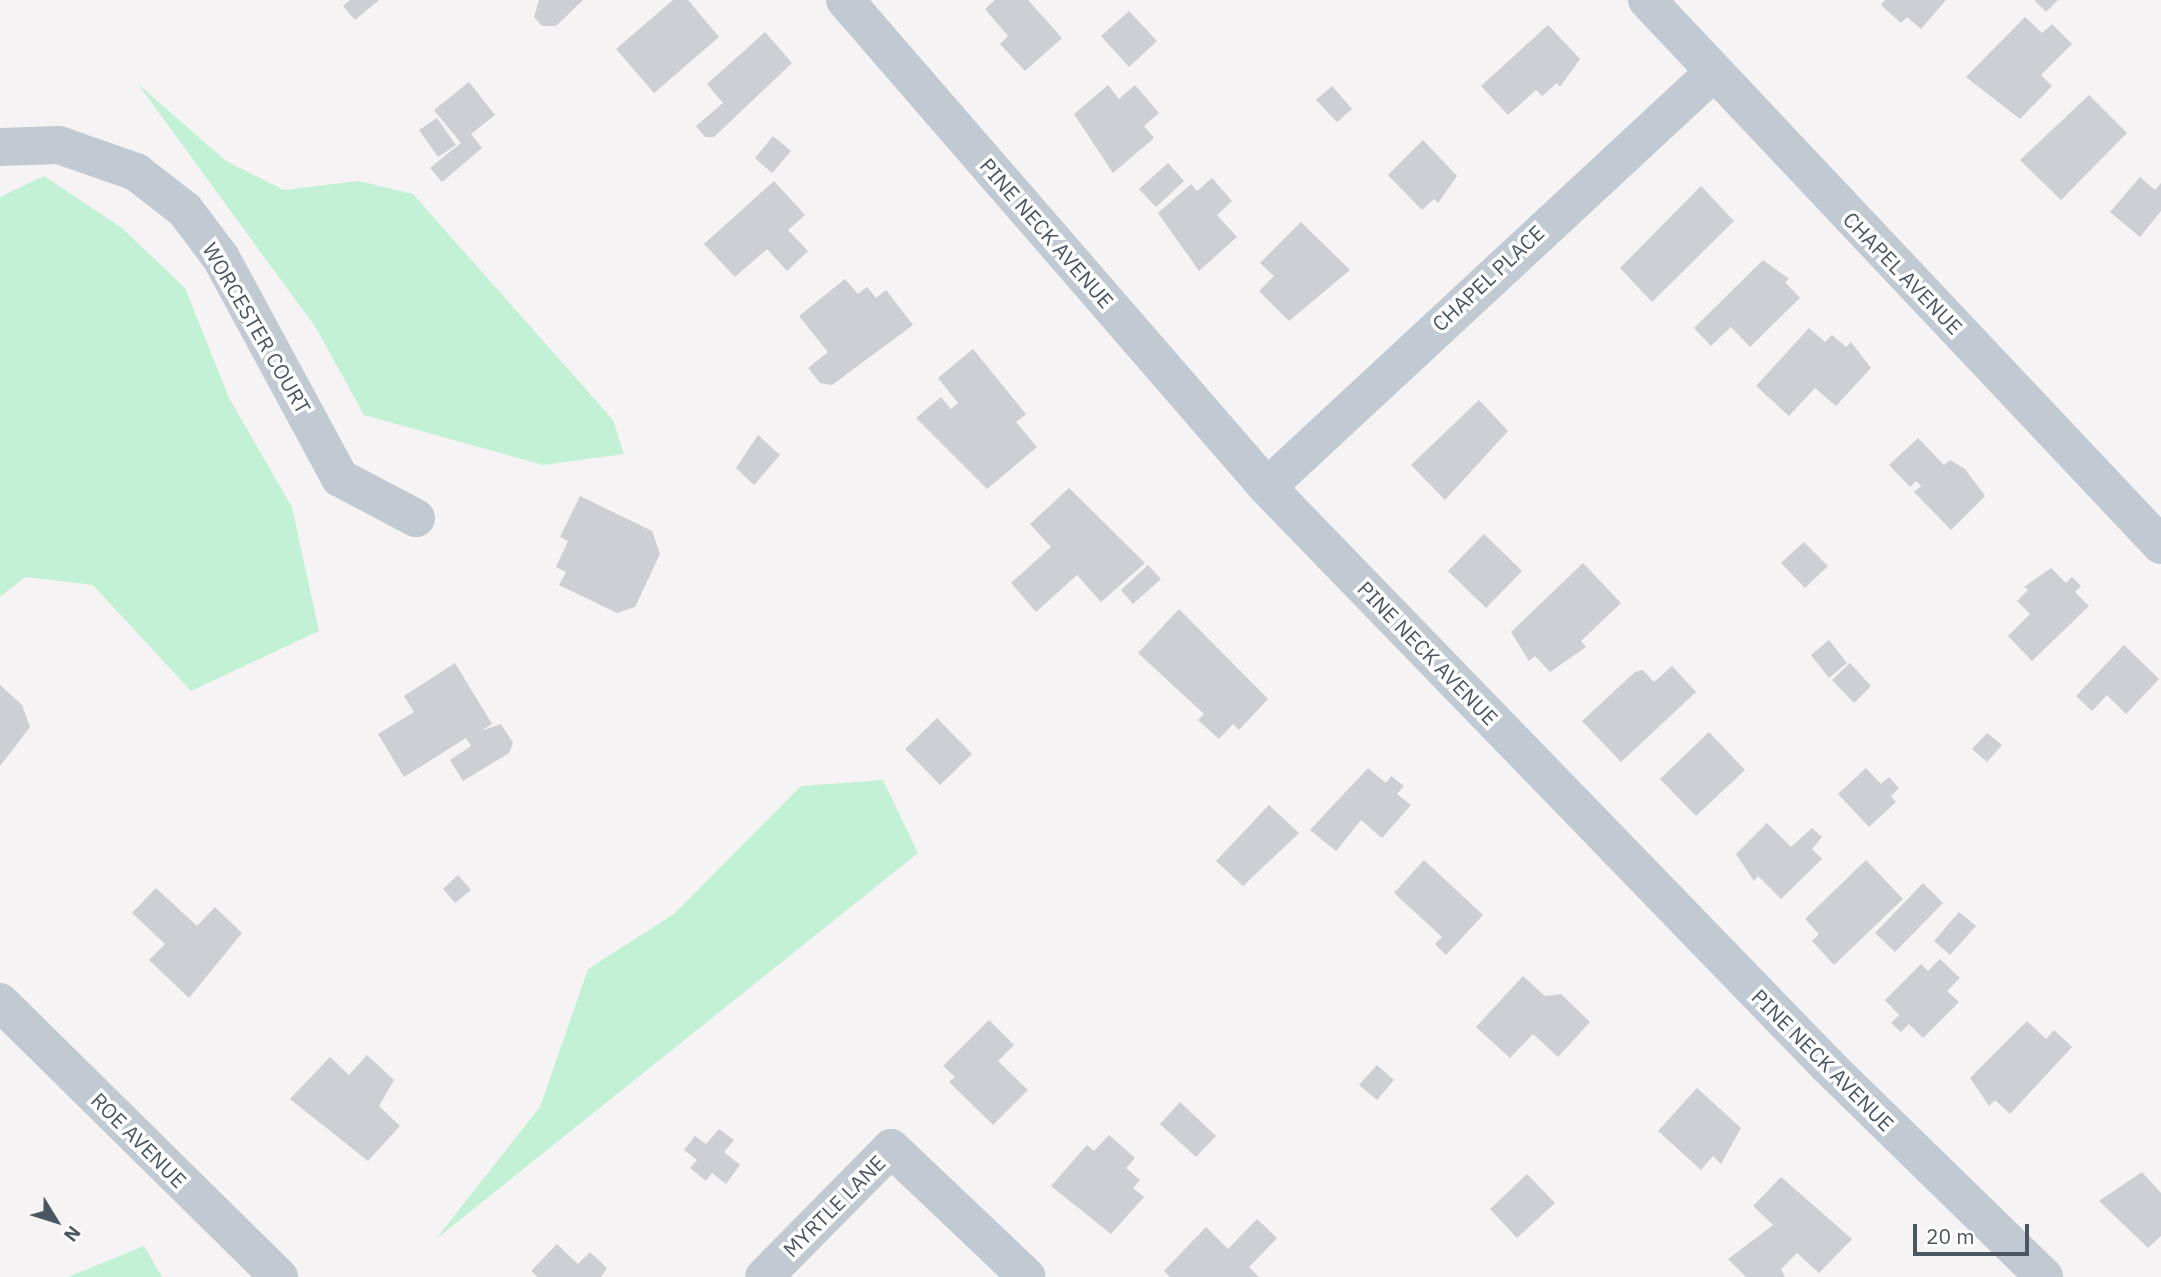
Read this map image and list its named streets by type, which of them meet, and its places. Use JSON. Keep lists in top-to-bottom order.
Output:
{
  "streets": {
    "street": [
      "PINE NECK AVENUE",
      "CHAPEL AVENUE",
      "CHAPEL PLACE",
      "WORCESTER COURT",
      "ROE AVENUE",
      "MYRTLE LANE"
    ]
  },
  "crossings": [
    ["PINE NECK AVENUE", "CHAPEL PLACE"],
    ["CHAPEL AVENUE", "CHAPEL PLACE"]
  ],
  "scale_bar": "20 m",
  "north": "bottom right"
}
